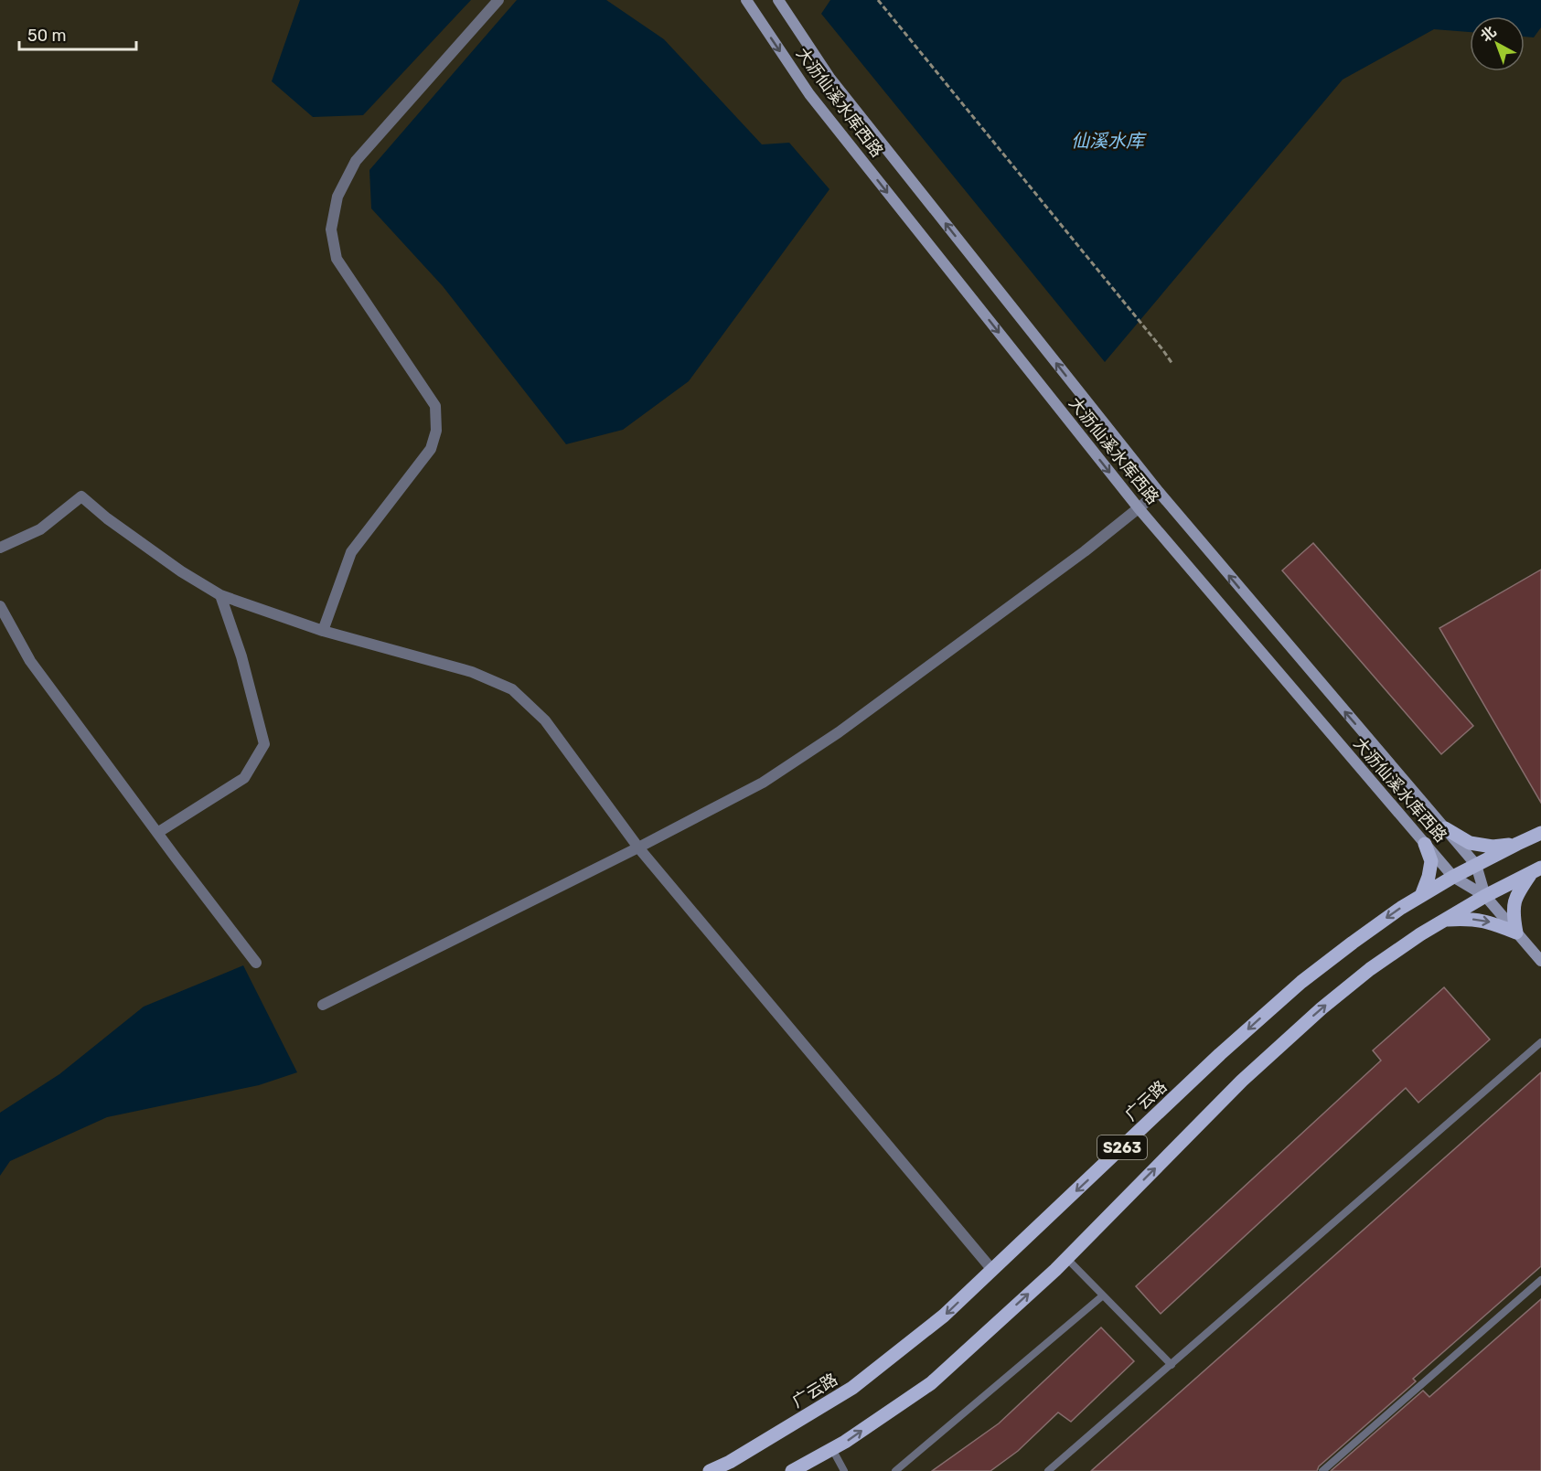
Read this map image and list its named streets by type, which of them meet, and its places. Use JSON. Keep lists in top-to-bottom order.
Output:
{
  "streets": {
    "main road": ["广云路", "S263"],
    "street": ["大沥仙溪水库西路"]
  },
  "crossings": [
    ["大沥仙溪水库西路", "广云路"],
    ["大沥仙溪水库西路", "S263"]
  ],
  "water": ["仙溪水库"],
  "scale_bar": "50 m",
  "north": "top left"
}
